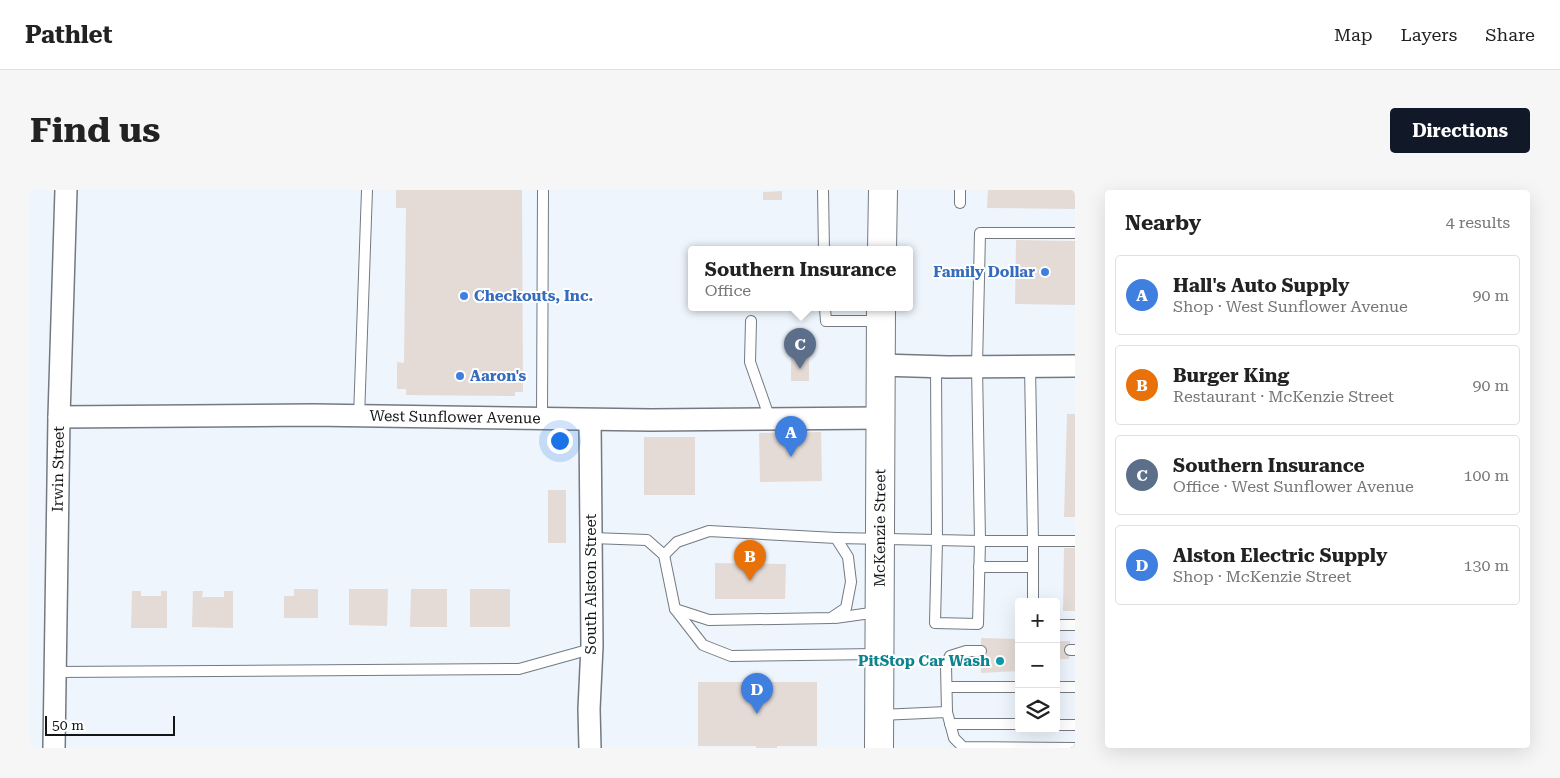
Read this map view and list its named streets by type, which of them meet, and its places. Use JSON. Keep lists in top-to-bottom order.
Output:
{
  "streets": {
    "main road": ["McKenzie Street"],
    "street": ["West Sunflower Avenue", "Irwin Street", "South Alston Street"]
  },
  "crossings": [
    ["West Sunflower Avenue", "Irwin Street"],
    ["West Sunflower Avenue", "McKenzie Street"],
    ["West Sunflower Avenue", "South Alston Street"]
  ],
  "places": [
    "Family Dollar",
    "Checkouts, Inc.",
    "Aaron's",
    "PitStop Car Wash"
  ],
  "scale_bar": "50 m",
  "page": {
    "header": "Pathlet",
    "nav": ["Map", "Layers", "Share"],
    "buttons": "Directions",
    "title": "Find us",
    "heading": ["Nearby", "4 results"],
    "popup": ["Southern Insurance", "Office"],
    "list": [
      {
        "mark": "A",
        "name": "Hall's Auto Supply",
        "note": "Shop · West Sunflower Avenue",
        "value": "90 m"
      },
      {
        "mark": "B",
        "name": "Burger King",
        "note": "Restaurant · McKenzie Street",
        "value": "90 m"
      },
      {
        "mark": "C",
        "name": "Southern Insurance",
        "note": "Office · West Sunflower Avenue",
        "value": "100 m"
      },
      {
        "mark": "D",
        "name": "Alston Electric Supply",
        "note": "Shop · McKenzie Street",
        "value": "130 m"
      }
    ],
    "pins": [
      "C",
      "A",
      "B",
      "D"
    ],
    "map_buttons": ["+", "−"],
    "scale": "50 m"
  }
}
